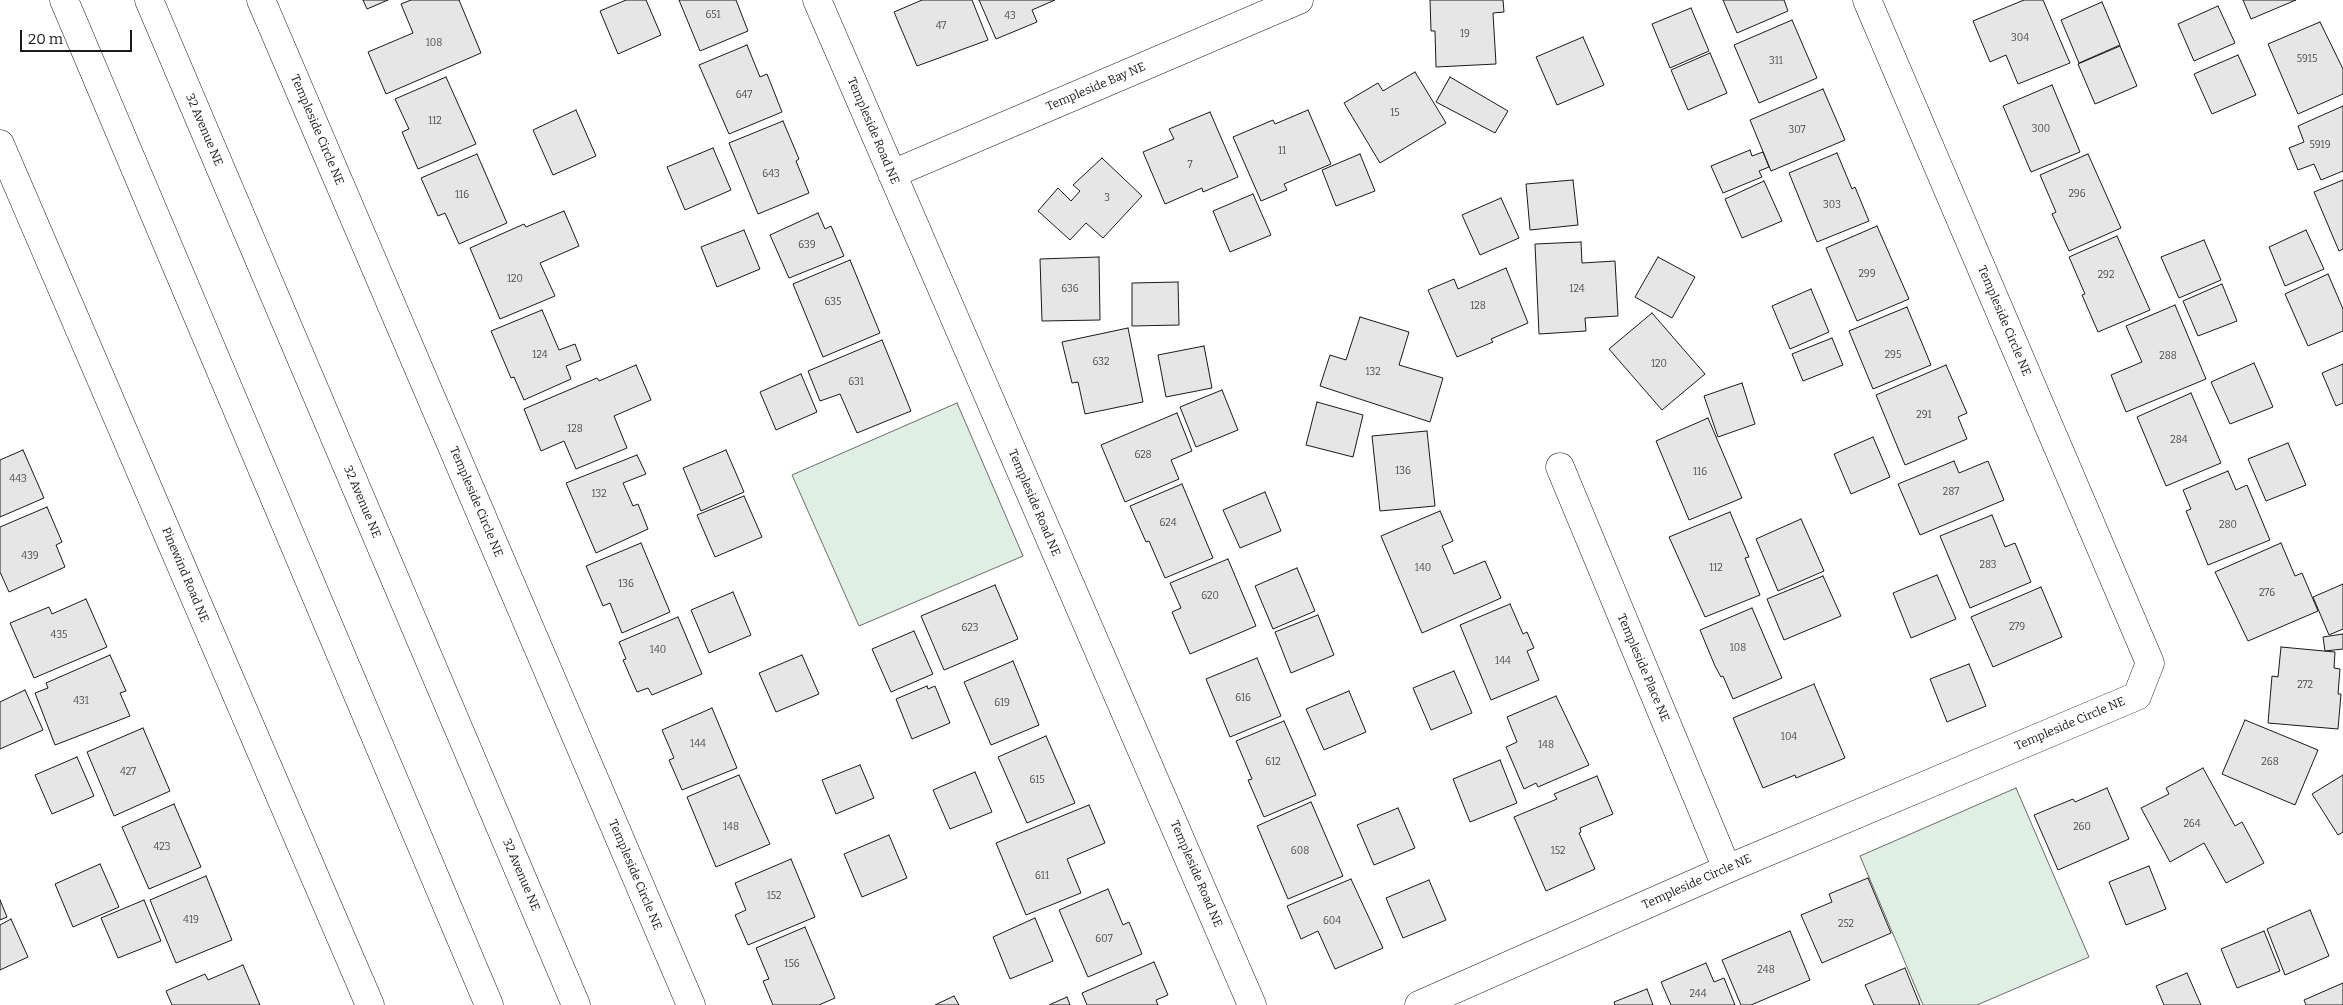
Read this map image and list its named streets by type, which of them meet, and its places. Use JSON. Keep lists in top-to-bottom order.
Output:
{
  "streets": {
    "street": [
      "Templeside Bay NE",
      "32 Avenue NE",
      "Templeside Circle NE",
      "Templeside Road NE",
      "Pinewind Road NE",
      "Templeside Place NE"
    ]
  },
  "crossings": [
    ["Templeside Bay NE", "Templeside Road NE"],
    ["Templeside Circle NE", "Templeside Place NE"]
  ],
  "house_numbers": [
    "651",
    "43",
    "47",
    "19",
    "304",
    "108",
    "5915",
    "311",
    "647",
    "15",
    "112",
    "300",
    "307",
    "5919",
    "11",
    "7",
    "643",
    "296",
    "116",
    "3",
    "303",
    "639",
    "299",
    "292",
    "120",
    "636",
    "124",
    "635",
    "128",
    "124",
    "295",
    "288",
    "632",
    "120",
    "132",
    "631",
    "291",
    "128",
    "284",
    "628",
    "136",
    "116",
    "443",
    "287",
    "132",
    "624",
    "280",
    "439",
    "283",
    "140",
    "112",
    "136",
    "276",
    "620",
    "279",
    "623",
    "435",
    "108",
    "140",
    "144",
    "272",
    "616",
    "431",
    "619",
    "104",
    "144",
    "148",
    "612",
    "268",
    "427",
    "615",
    "264",
    "148",
    "260",
    "423",
    "608",
    "152",
    "611",
    "152",
    "419",
    "604",
    "252",
    "607",
    "156",
    "248",
    "244"
  ],
  "scale_bar": "20 m"
}
